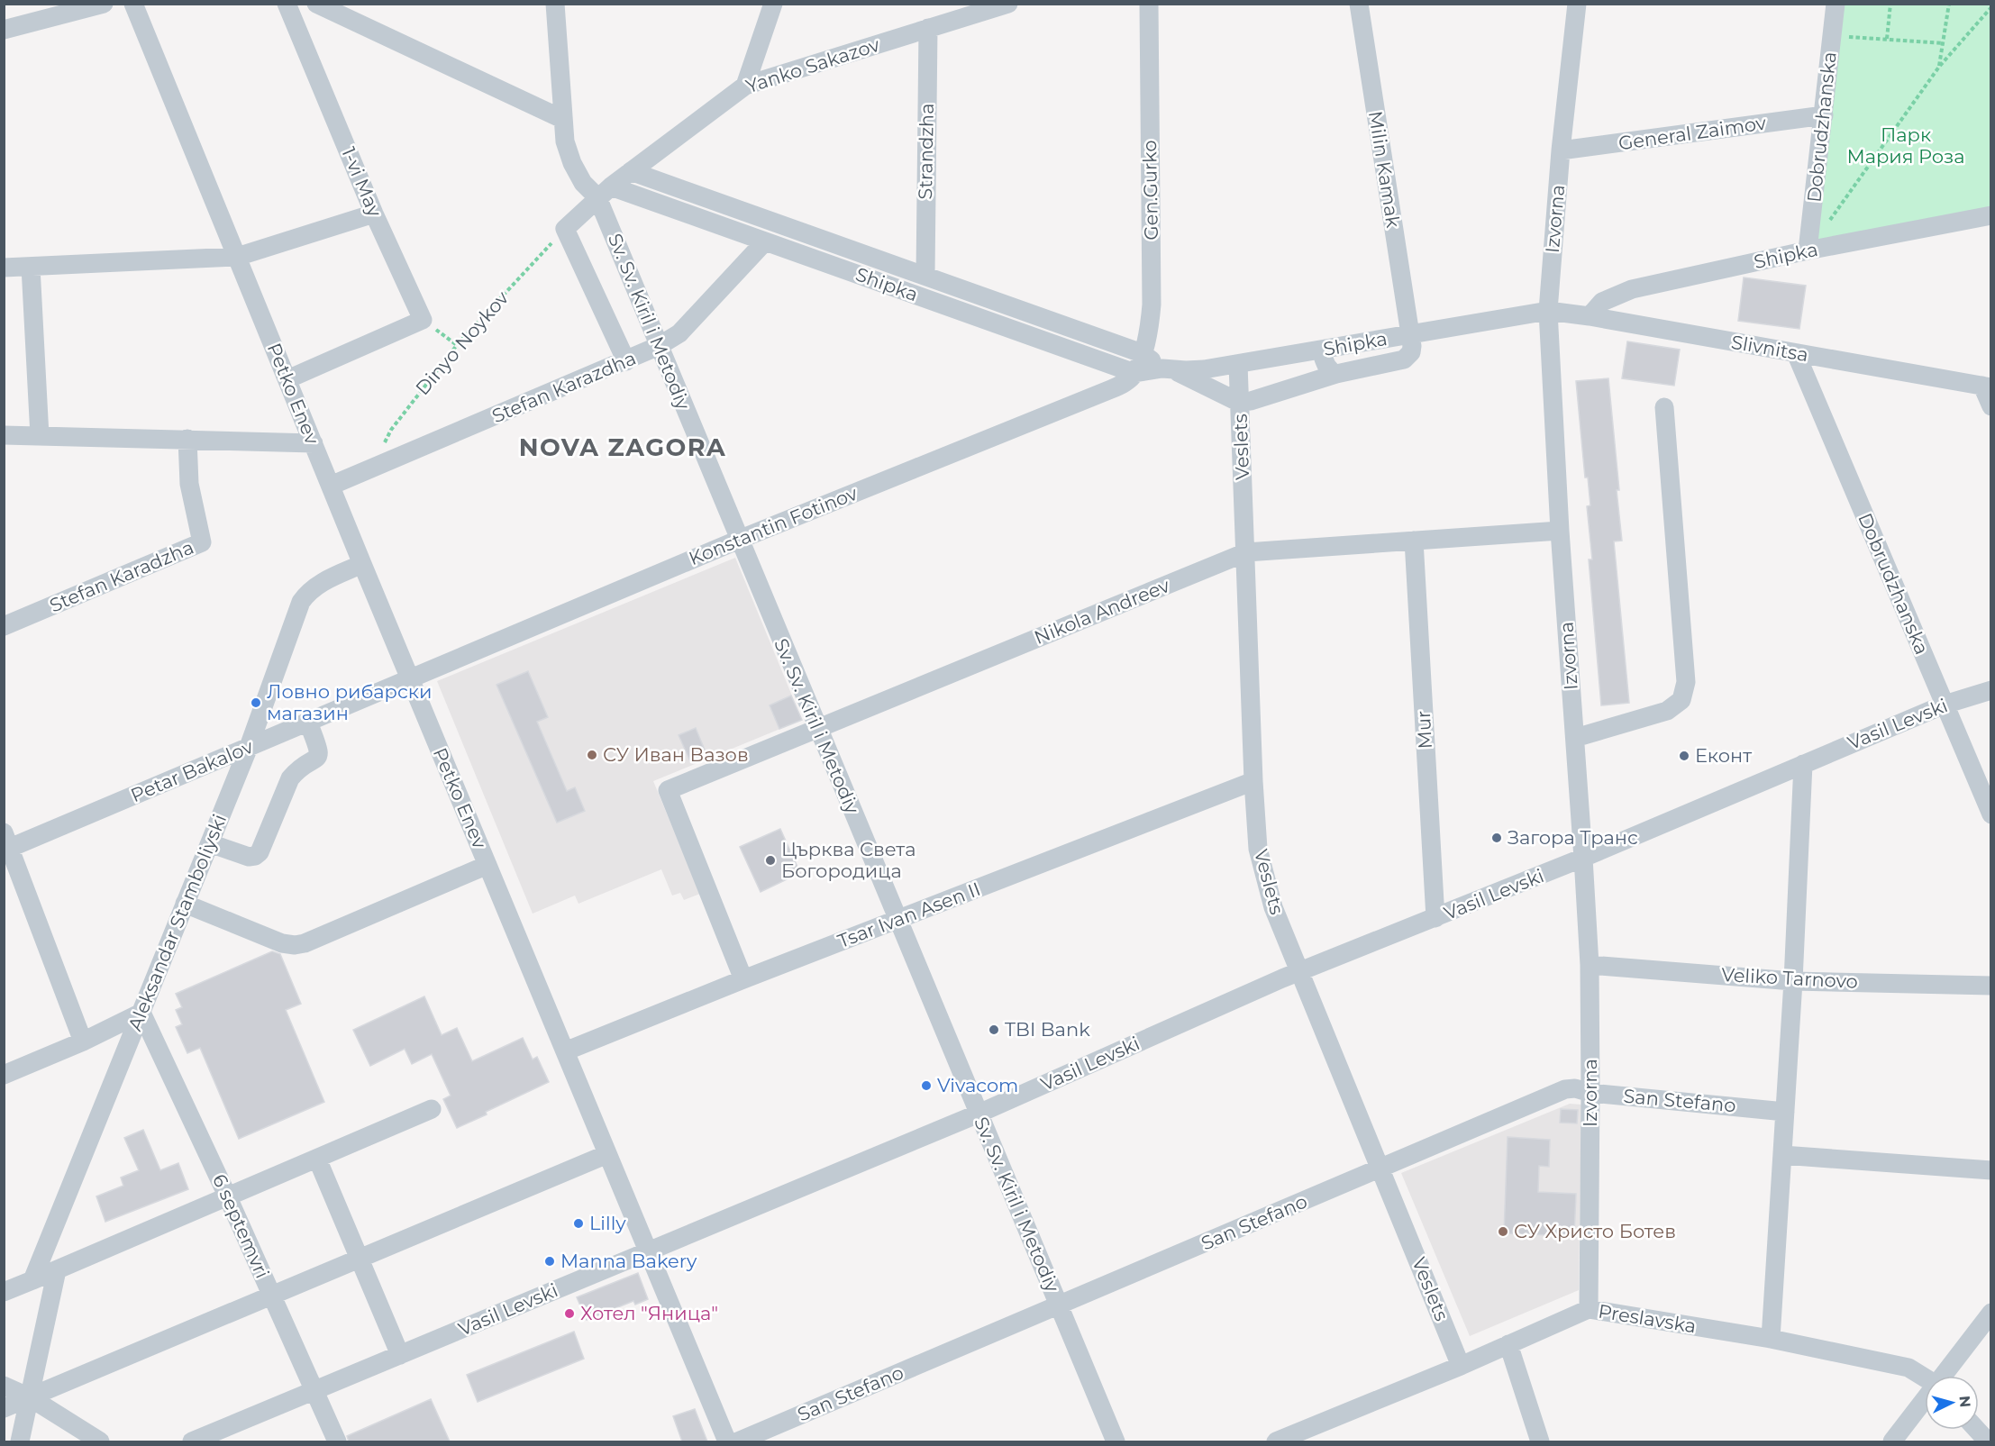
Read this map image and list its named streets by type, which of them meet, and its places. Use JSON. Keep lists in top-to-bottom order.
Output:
{
  "streets": {
    "street": [
      "Yanko Sakazov",
      "Dobrudzhanska",
      "General Zaimov",
      "Strandzha",
      "Milin Kamak",
      "1-vi May",
      "Gen.Gurko",
      "Izvorna",
      "Shipka",
      "Sv. Sv. Kiril i Metodiy",
      "Slivnitsa",
      "Stefan Karazdha",
      "Petko Enev",
      "Veslets",
      "Konstantin Fotinov",
      "Stefan Karadzha",
      "Nikola Andreev",
      "Vasil Levski",
      "Mur",
      "Petar Bakalov",
      "Tsar Ivan Asen II",
      "Aleksandar Stamboliyski",
      "Veliko Tarnovo",
      "San Stefano",
      "6 septemvri",
      "Preslavska"
    ],
    "path": ["Dinyo Noykov"]
  },
  "crossings": [
    ["Yanko Sakazov", "Strandzha"],
    ["Yanko Sakazov", "Shipka"],
    ["Yanko Sakazov", "Sv. Sv. Kiril i Metodiy"],
    ["Yanko Sakazov", "Dinyo Noykov"],
    ["Dobrudzhanska", "General Zaimov"],
    ["Dobrudzhanska", "Shipka"],
    ["Dobrudzhanska", "Slivnitsa"],
    ["Dobrudzhanska", "Vasil Levski"],
    ["General Zaimov", "Izvorna"],
    ["Strandzha", "Shipka"],
    ["Milin Kamak", "Shipka"],
    ["Gen.Gurko", "Shipka"],
    ["Gen.Gurko", "Konstantin Fotinov"],
    ["Izvorna", "Shipka"],
    ["Izvorna", "Slivnitsa"],
    ["Izvorna", "Nikola Andreev"],
    ["Izvorna", "Vasil Levski"],
    ["Izvorna", "Veliko Tarnovo"],
    ["Izvorna", "San Stefano"],
    ["Izvorna", "Preslavska"],
    ["Shipka", "Sv. Sv. Kiril i Metodiy"],
    ["Shipka", "Slivnitsa"],
    ["Shipka", "Stefan Karazdha"],
    ["Shipka", "Veslets"],
    ["Shipka", "Konstantin Fotinov"],
    ["Sv. Sv. Kiril i Metodiy", "Stefan Karazdha"],
    ["Sv. Sv. Kiril i Metodiy", "Konstantin Fotinov"],
    ["Sv. Sv. Kiril i Metodiy", "Nikola Andreev"],
    ["Sv. Sv. Kiril i Metodiy", "Vasil Levski"],
    ["Sv. Sv. Kiril i Metodiy", "Tsar Ivan Asen II"],
    ["Sv. Sv. Kiril i Metodiy", "San Stefano"],
    ["Dinyo Noykov", "Stefan Karazdha"],
    ["Stefan Karazdha", "Petko Enev"],
    ["Petko Enev", "Konstantin Fotinov"],
    ["Petko Enev", "Vasil Levski"],
    ["Petko Enev", "Petar Bakalov"],
    ["Petko Enev", "Tsar Ivan Asen II"],
    ["Petko Enev", "Aleksandar Stamboliyski"],
    ["Veslets", "Nikola Andreev"],
    ["Veslets", "Vasil Levski"],
    ["Veslets", "Tsar Ivan Asen II"],
    ["Veslets", "San Stefano"],
    ["Veslets", "Preslavska"],
    ["Konstantin Fotinov", "Petar Bakalov"],
    ["Nikola Andreev", "Mur"],
    ["Nikola Andreev", "Tsar Ivan Asen II"],
    ["Vasil Levski", "Mur"],
    ["Vasil Levski", "6 septemvri"],
    ["Petar Bakalov", "Aleksandar Stamboliyski"],
    ["Aleksandar Stamboliyski", "6 septemvri"]
  ],
  "districts": ["NOVA ZAGORA"],
  "parks": ["Парк Мария Роза"],
  "places": [
    "Ловно рибарски магазин",
    "СУ Иван Вазов",
    "Еконт",
    "Загора Транс",
    "Църква Света Богородица",
    "TBI Bank",
    "Vivacom",
    "Lilly",
    "СУ Христо Ботев",
    "Manna Bakery",
    "Хотел \"Яница\""
  ],
  "north": "right"
}
